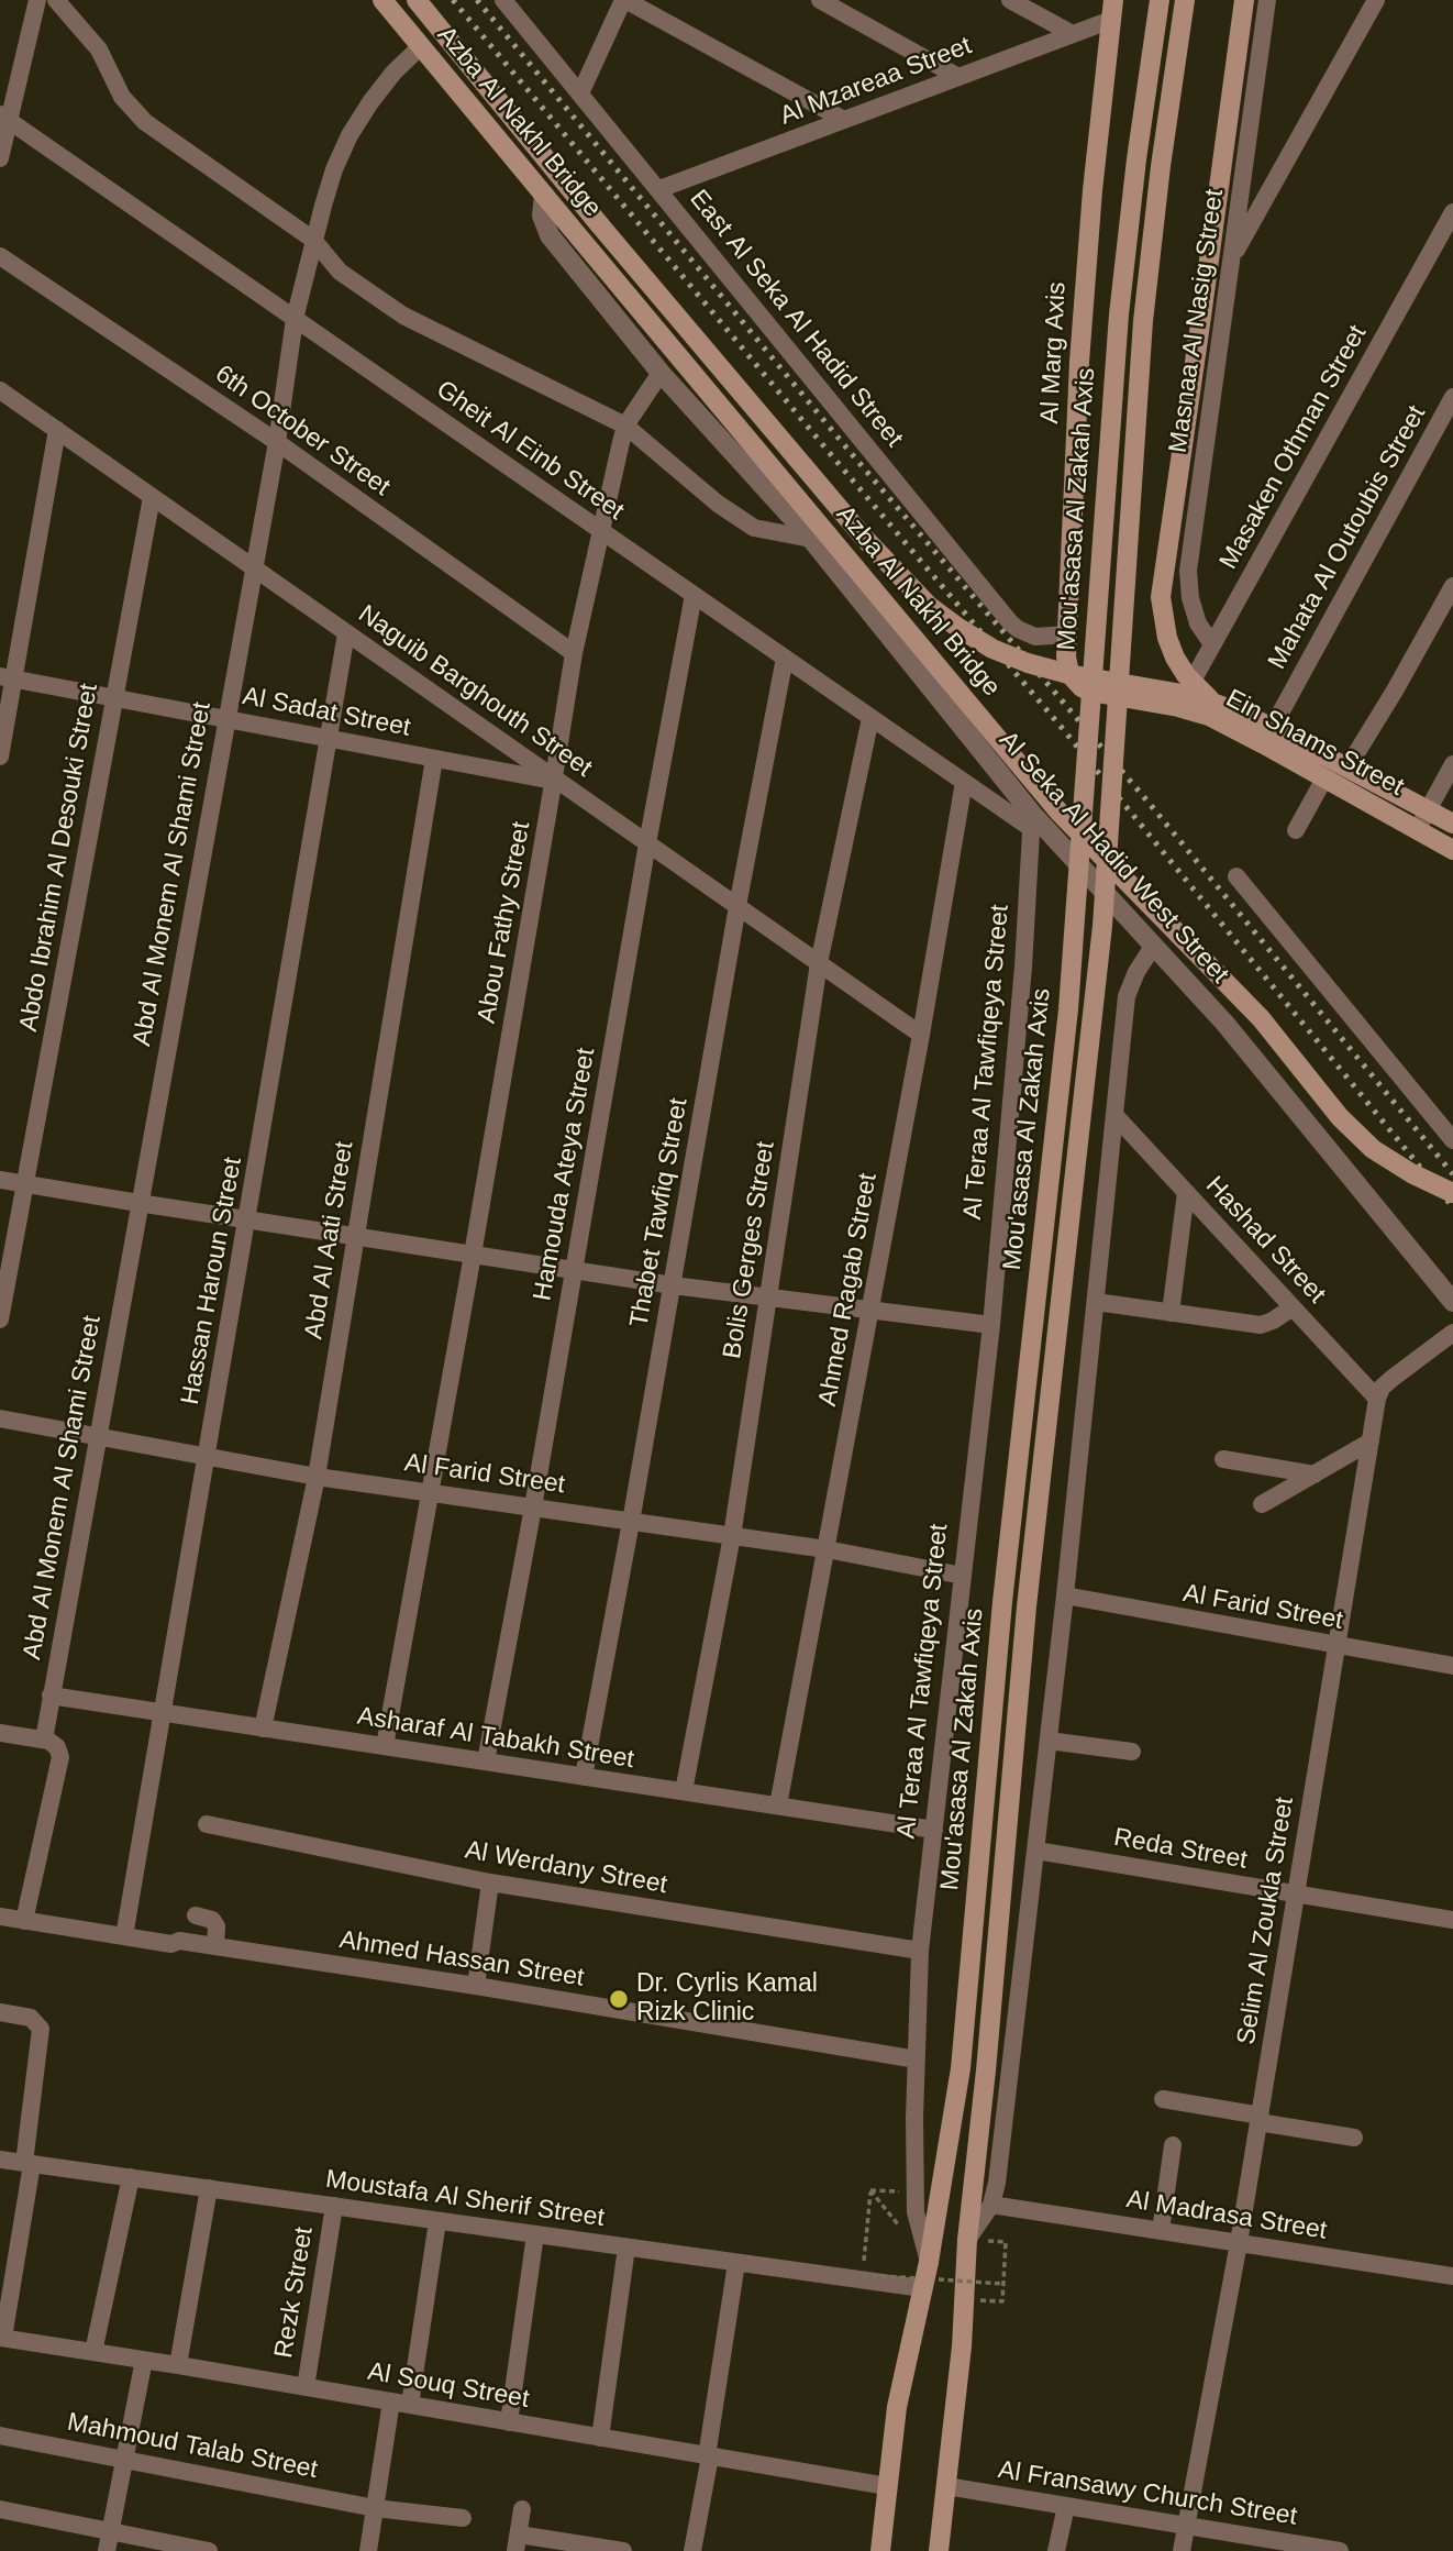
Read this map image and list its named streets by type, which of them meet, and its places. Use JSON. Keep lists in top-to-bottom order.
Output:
{
  "streets": {
    "main road": [
      "Azba Al Nakhl Bridge",
      "Al Marg Axis",
      "Mou'asasa Al Zakah Axis",
      "Ein Shams Street",
      "Al Teraa Al Tawfiqeya Street"
    ],
    "street": [
      "Al Mzareaa Street",
      "East Al Seka Al Hadid Street",
      "Masnaa Al Nasig Street",
      "6th October Street",
      "Masaken Othman Street",
      "Gheit Al Einb Street",
      "Mahata Al Outoubis Street",
      "Naguib Barghouth Street",
      "Al Sadat Street",
      "Abdo Ibrahim Al Desouki Street",
      "Al Seka Al Hadid West Street",
      "Abd Al Monem Al Shami Street",
      "Abou Fathy Street",
      "Hamouda Ateya Street",
      "Thabet Tawfiq Street",
      "Abd Al Aati Street",
      "Hashad Street",
      "Bolis Gerges Street",
      "Hassan Haroun Street",
      "Ahmed Ragab Street",
      "Al Farid Street",
      "Asharaf Al Tabakh Street",
      "Reda Street",
      "Al Werdany Street",
      "Selim Al Zoukla Street",
      "Ahmed Hassan Street",
      "Moustafa Al Sherif Street",
      "Al Madrasa Street",
      "Rezk Street",
      "Al Souq Street",
      "Mahmoud Talab Street",
      "Al Fransawy Church Street"
    ]
  },
  "crossings": [
    ["Al Mzareaa Street", "East Al Seka Al Hadid Street"],
    ["Al Mzareaa Street", "Al Marg Axis"],
    ["Azba Al Nakhl Bridge", "Al Seka Al Hadid West Street"],
    ["Azba Al Nakhl Bridge", "Abd Al Monem Al Shami Street"],
    ["East Al Seka Al Hadid Street", "Al Marg Axis"],
    ["Masnaa Al Nasig Street", "Masaken Othman Street"],
    ["Al Marg Axis", "Ein Shams Street"],
    ["6th October Street", "Abd Al Monem Al Shami Street"],
    ["6th October Street", "Abou Fathy Street"],
    ["Masaken Othman Street", "Ein Shams Street"],
    ["Gheit Al Einb Street", "Al Seka Al Hadid West Street"],
    ["Gheit Al Einb Street", "Abd Al Monem Al Shami Street"],
    ["Gheit Al Einb Street", "Abou Fathy Street"],
    ["Gheit Al Einb Street", "Al Teraa Al Tawfiqeya Street"],
    ["Gheit Al Einb Street", "Hamouda Ateya Street"],
    ["Gheit Al Einb Street", "Thabet Tawfiq Street"],
    ["Gheit Al Einb Street", "Bolis Gerges Street"],
    ["Gheit Al Einb Street", "Ahmed Ragab Street"],
    ["Mou'asasa Al Zakah Axis", "Al Teraa Al Tawfiqeya Street"],
    ["Mahata Al Outoubis Street", "Ein Shams Street"],
    ["Naguib Barghouth Street", "Al Sadat Street"],
    ["Naguib Barghouth Street", "Abdo Ibrahim Al Desouki Street"],
    ["Naguib Barghouth Street", "Abd Al Monem Al Shami Street"],
    ["Naguib Barghouth Street", "Abou Fathy Street"],
    ["Naguib Barghouth Street", "Hamouda Ateya Street"],
    ["Naguib Barghouth Street", "Thabet Tawfiq Street"],
    ["Naguib Barghouth Street", "Bolis Gerges Street"],
    ["Naguib Barghouth Street", "Hassan Haroun Street"],
    ["Naguib Barghouth Street", "Ahmed Ragab Street"],
    ["Al Sadat Street", "Abdo Ibrahim Al Desouki Street"],
    ["Al Sadat Street", "Abd Al Monem Al Shami Street"],
    ["Al Sadat Street", "Abou Fathy Street"],
    ["Al Sadat Street", "Abd Al Aati Street"],
    ["Al Sadat Street", "Hassan Haroun Street"],
    ["Al Seka Al Hadid West Street", "Abou Fathy Street"],
    ["Al Seka Al Hadid West Street", "Al Teraa Al Tawfiqeya Street"],
    ["Abd Al Monem Al Shami Street", "Al Farid Street"],
    ["Abd Al Monem Al Shami Street", "Asharaf Al Tabakh Street"],
    ["Abou Fathy Street", "Al Farid Street"],
    ["Abou Fathy Street", "Asharaf Al Tabakh Street"],
    ["Al Teraa Al Tawfiqeya Street", "Al Farid Street"],
    ["Al Teraa Al Tawfiqeya Street", "Asharaf Al Tabakh Street"],
    ["Al Teraa Al Tawfiqeya Street", "Al Werdany Street"],
    ["Al Teraa Al Tawfiqeya Street", "Ahmed Hassan Street"],
    ["Al Teraa Al Tawfiqeya Street", "Moustafa Al Sherif Street"],
    ["Al Teraa Al Tawfiqeya Street", "Al Souq Street"],
    ["Hamouda Ateya Street", "Al Farid Street"],
    ["Hamouda Ateya Street", "Asharaf Al Tabakh Street"],
    ["Thabet Tawfiq Street", "Al Farid Street"],
    ["Thabet Tawfiq Street", "Asharaf Al Tabakh Street"],
    ["Abd Al Aati Street", "Al Farid Street"],
    ["Abd Al Aati Street", "Asharaf Al Tabakh Street"],
    ["Hashad Street", "Selim Al Zoukla Street"],
    ["Bolis Gerges Street", "Al Farid Street"],
    ["Bolis Gerges Street", "Asharaf Al Tabakh Street"],
    ["Hassan Haroun Street", "Al Farid Street"],
    ["Hassan Haroun Street", "Asharaf Al Tabakh Street"],
    ["Hassan Haroun Street", "Ahmed Hassan Street"],
    ["Ahmed Ragab Street", "Al Farid Street"],
    ["Ahmed Ragab Street", "Asharaf Al Tabakh Street"],
    ["Al Farid Street", "Selim Al Zoukla Street"],
    ["Reda Street", "Selim Al Zoukla Street"],
    ["Selim Al Zoukla Street", "Al Madrasa Street"],
    ["Selim Al Zoukla Street", "Al Fransawy Church Street"],
    ["Moustafa Al Sherif Street", "Rezk Street"],
    ["Rezk Street", "Al Souq Street"]
  ],
  "places": ["Dr. Cyrlis Kamal Rizk Clinic"]
}
